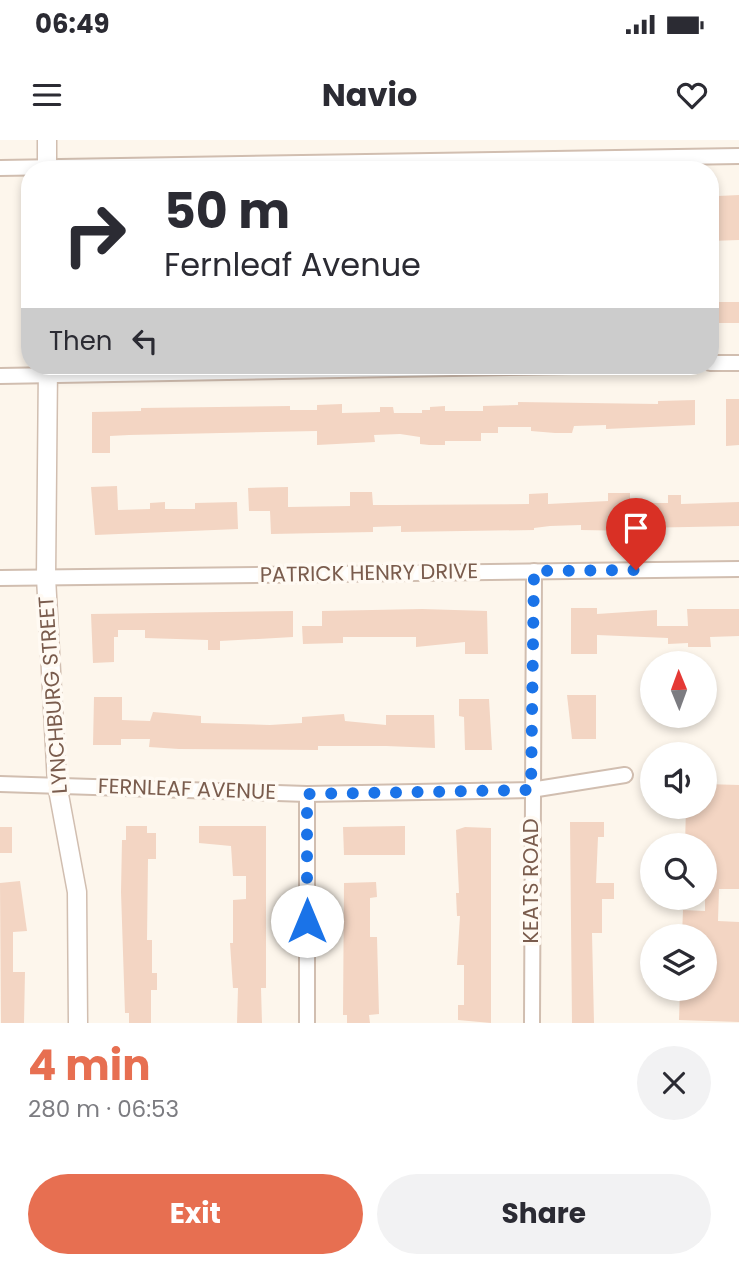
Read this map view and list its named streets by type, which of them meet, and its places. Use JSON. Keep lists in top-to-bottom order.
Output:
{
  "streets": {
    "street": [
      "PATRICK HENRY DRIVE",
      "LYNCHBURG STREET",
      "FERNLEAF AVENUE",
      "KEATS ROAD"
    ]
  },
  "crossings": [
    ["PATRICK HENRY DRIVE", "LYNCHBURG STREET"],
    ["PATRICK HENRY DRIVE", "KEATS ROAD"],
    ["LYNCHBURG STREET", "FERNLEAF AVENUE"],
    ["FERNLEAF AVENUE", "KEATS ROAD"]
  ],
  "north": "top",
  "page": {
    "status": "06:49",
    "header": "Navio",
    "turn": ["50 m", "Fernleaf Avenue"],
    "then": "Then",
    "heading": ["4 min", "280 m · 06:53"],
    "buttons": ["Exit", "Share"]
  }
}
